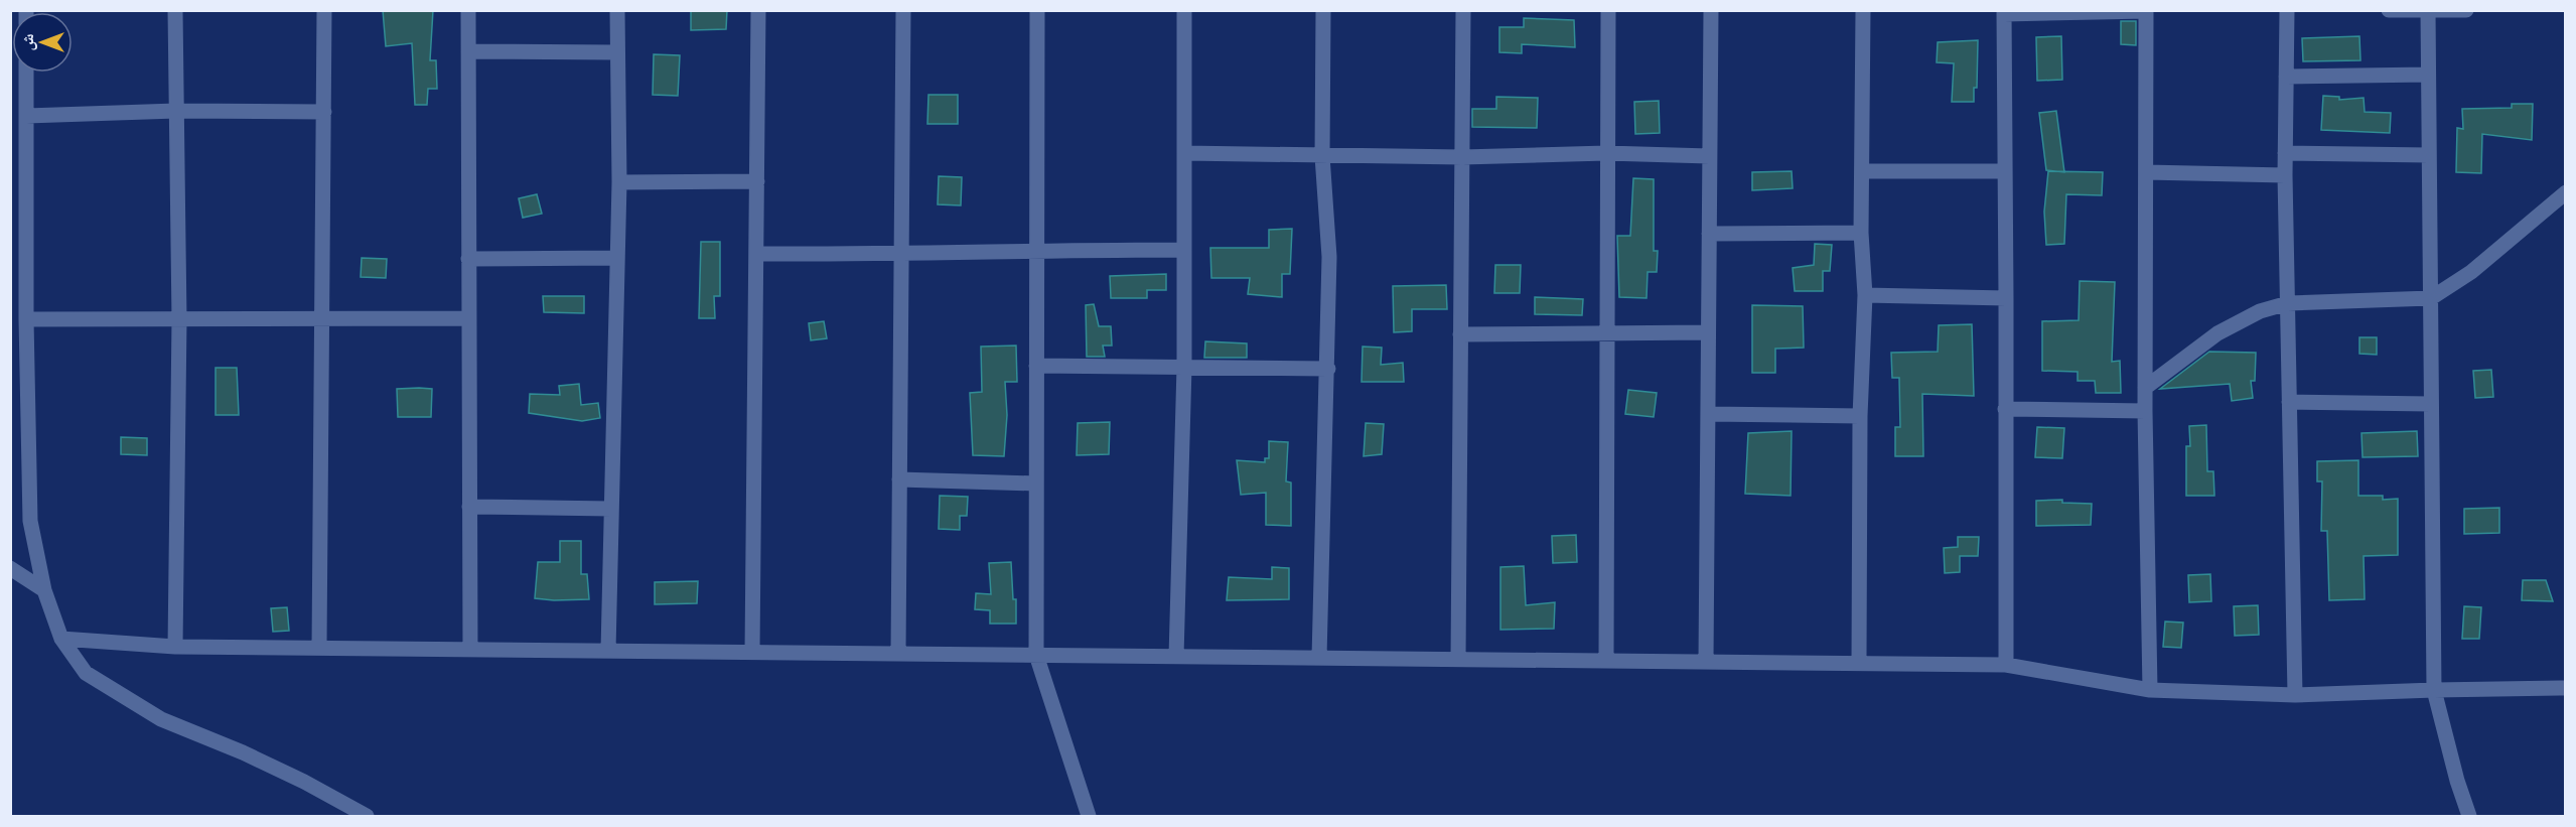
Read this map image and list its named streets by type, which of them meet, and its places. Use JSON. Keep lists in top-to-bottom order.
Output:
{
  "north": "left"
}
